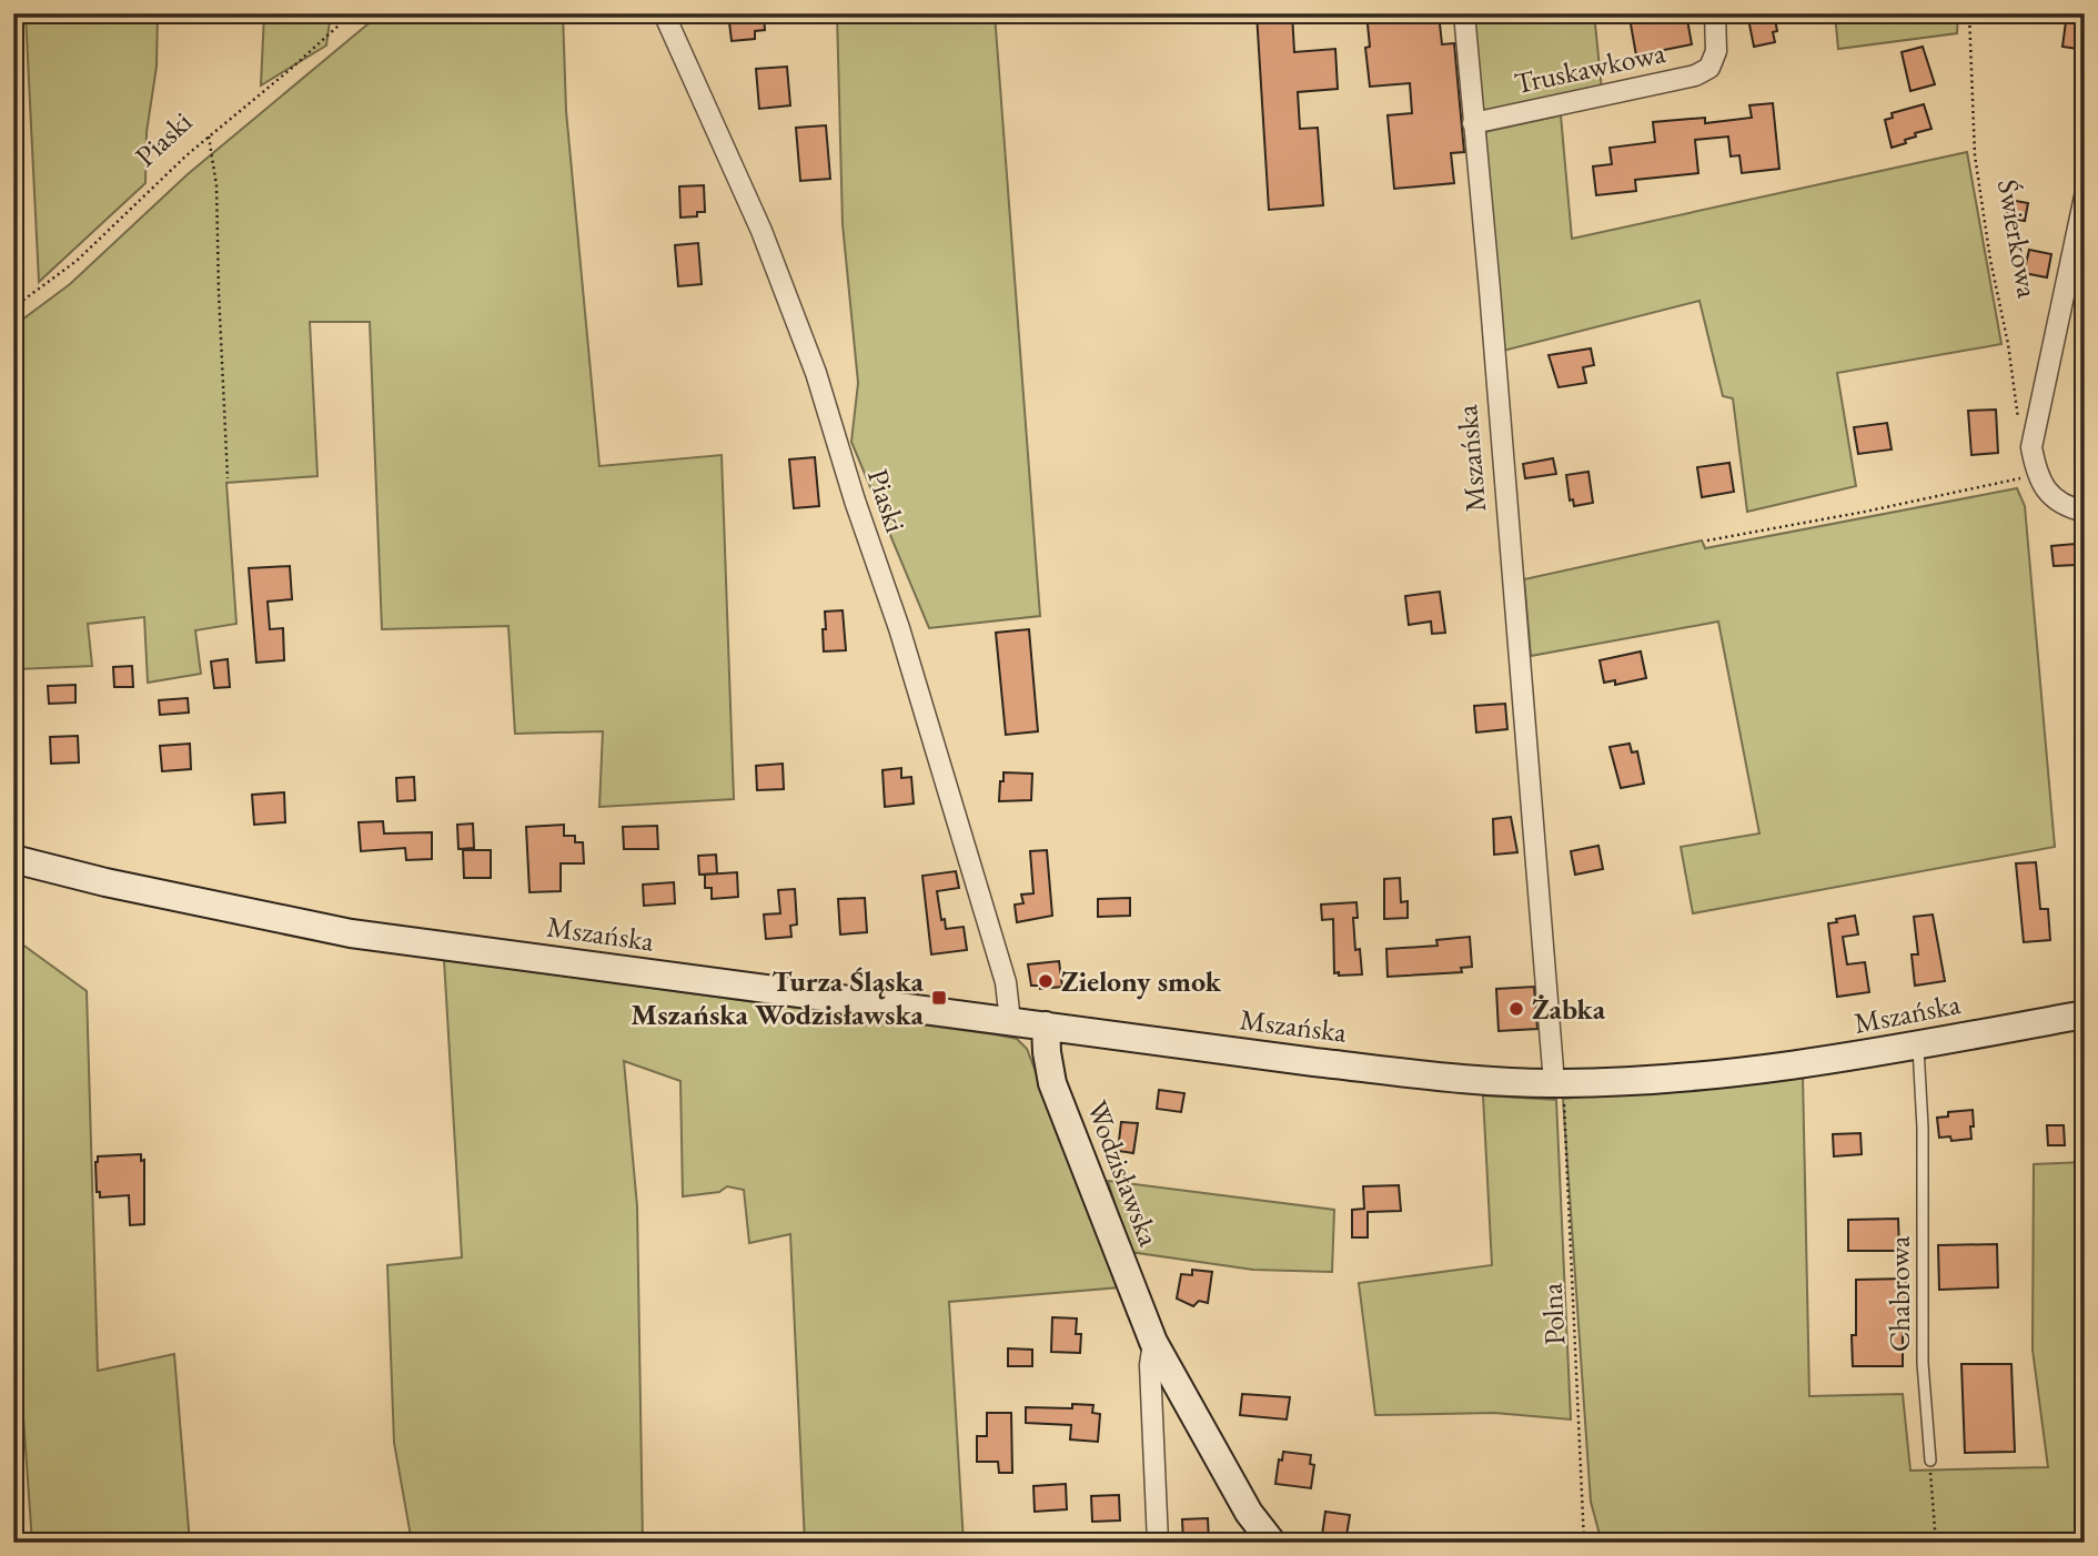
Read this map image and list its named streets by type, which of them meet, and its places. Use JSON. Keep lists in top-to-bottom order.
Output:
{
  "streets": {
    "street": [
      "Truskawkowa",
      "Piaski",
      "Świerkowa",
      "Mszańska",
      "Wodzisławska"
    ],
    "lane": ["Chabrowa"],
    "path": ["Polna"]
  },
  "crossings": [
    ["Truskawkowa", "Mszańska"],
    ["Piaski", "Mszańska"],
    ["Mszańska", "Wodzisławska"],
    ["Mszańska", "Chabrowa"],
    ["Mszańska", "Polna"]
  ],
  "places": {
    "other": ["Zielony smok", "Żabka"],
    "transit": ["Turza Śląska Mszańska Wodzisławska"]
  }
}
